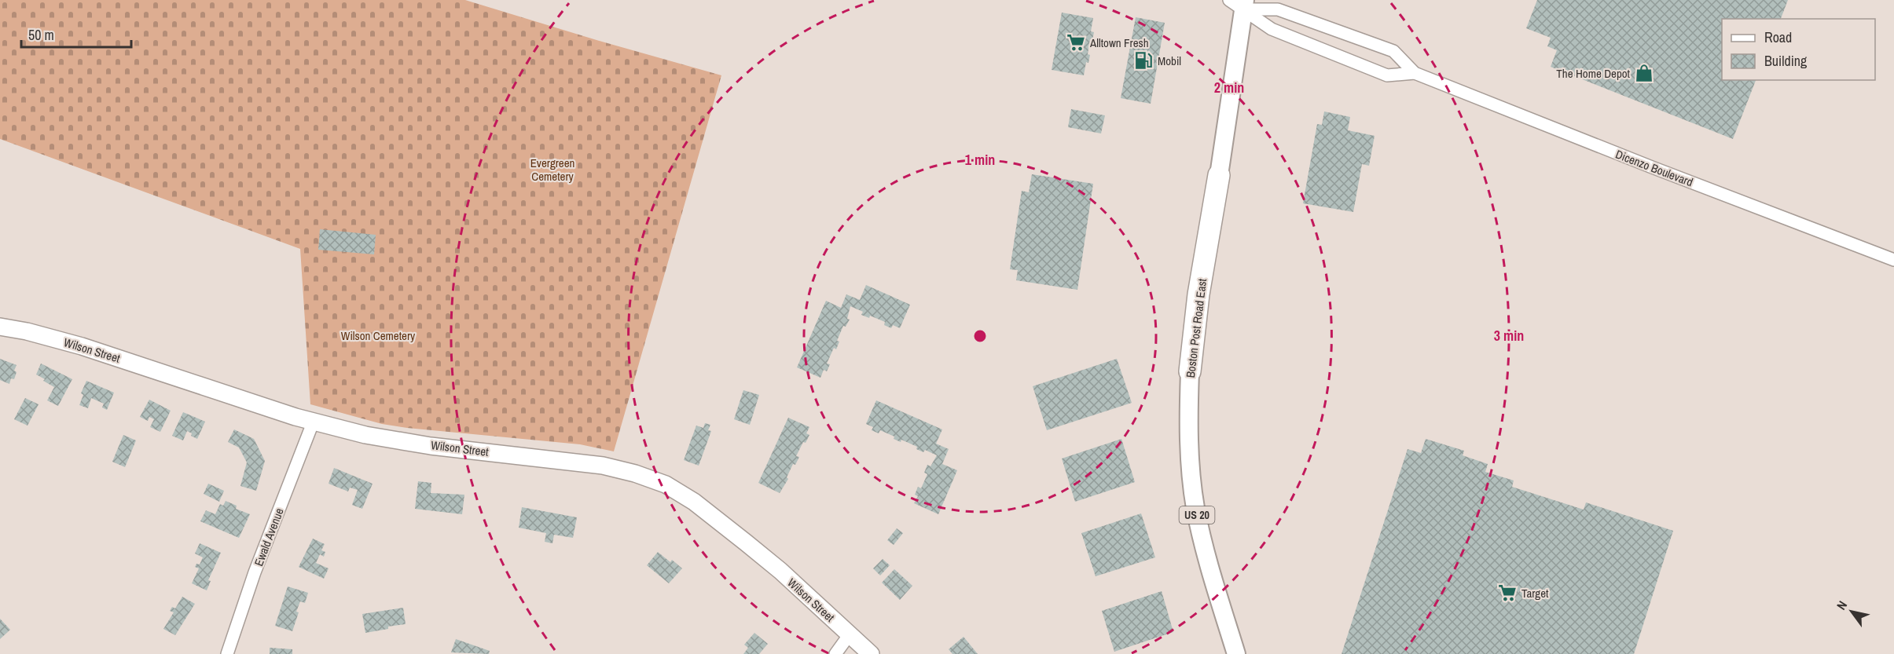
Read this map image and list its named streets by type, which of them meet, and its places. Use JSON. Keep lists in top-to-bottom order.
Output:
{
  "streets": {
    "highway": ["Boston Post Road East", "US 20"],
    "street": ["Dicenzo Boulevard", "Wilson Street", "Ewald Avenue"]
  },
  "crossings": [
    ["Dicenzo Boulevard", "Boston Post Road East"],
    ["Wilson Street", "Ewald Avenue"]
  ],
  "parks": ["Evergreen Cemetery", "Wilson Cemetery"],
  "places": {
    "supermarket": ["Alltown Fresh", "Target"],
    "fuel station": ["Mobil"],
    "shop": ["The Home Depot"]
  },
  "legend": ["Road", "Building"],
  "scale_bar": "50 m",
  "north": "top left",
  "rings": ["2 min", "1 min", "3 min"]
}
